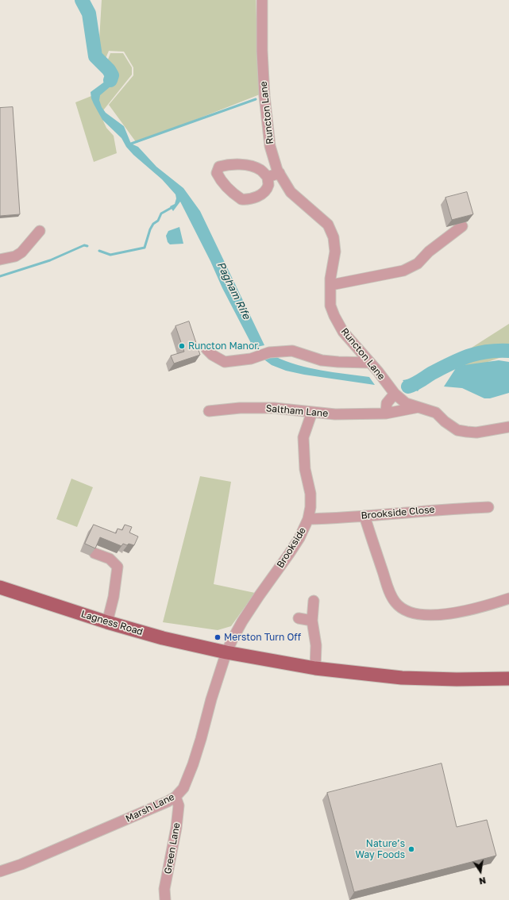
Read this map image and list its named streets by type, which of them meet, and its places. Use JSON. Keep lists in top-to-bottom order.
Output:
{
  "streets": {
    "main road": ["Lagness Road"],
    "street": [
      "Runcton Lane",
      "Saltham Lane",
      "Brookside Close",
      "Brookside",
      "Marsh Lane",
      "Green Lane"
    ]
  },
  "crossings": [
    ["Runcton Lane", "Saltham Lane"],
    ["Saltham Lane", "Brookside"],
    ["Brookside Close", "Brookside"],
    ["Brookside", "Lagness Road"],
    ["Brookside", "Marsh Lane"],
    ["Lagness Road", "Marsh Lane"],
    ["Marsh Lane", "Green Lane"]
  ],
  "water": ["Pagham Rife"],
  "places": ["Runcton Manor.", "Merston Turn Off", "Nature’s Way Foods"],
  "north": "bottom"
}
